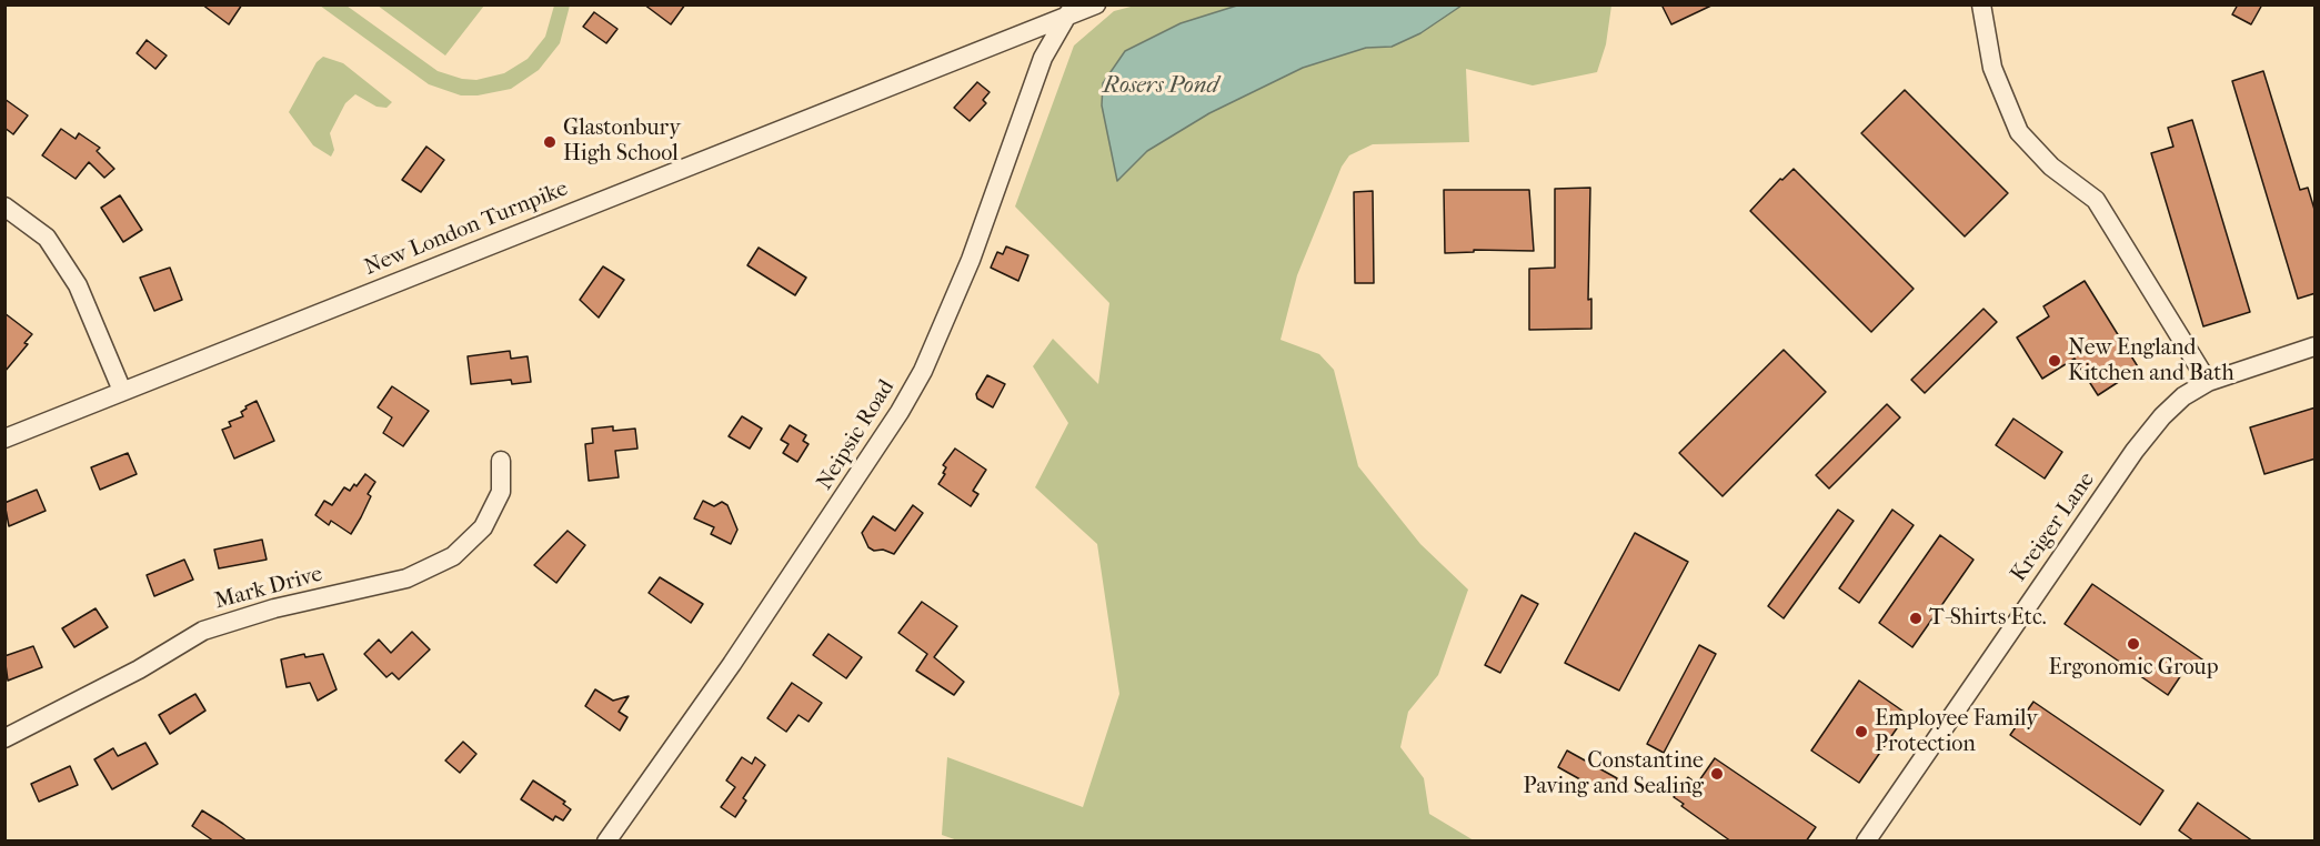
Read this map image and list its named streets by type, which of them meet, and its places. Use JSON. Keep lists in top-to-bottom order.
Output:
{
  "streets": {
    "street": [
      "New London Turnpike",
      "Neipsic Road",
      "Kreiger Lane",
      "Mark Drive"
    ]
  },
  "crossings": [
    ["New London Turnpike", "Neipsic Road"]
  ],
  "water": ["Rosers Pond"],
  "places": [
    "Glastonbury High School",
    "New England Kitchen and Bath",
    "T-Shirts Etc.",
    "Ergonomic Group",
    "Employee Family Protection",
    "Constantine Paving and Sealing"
  ]
}
